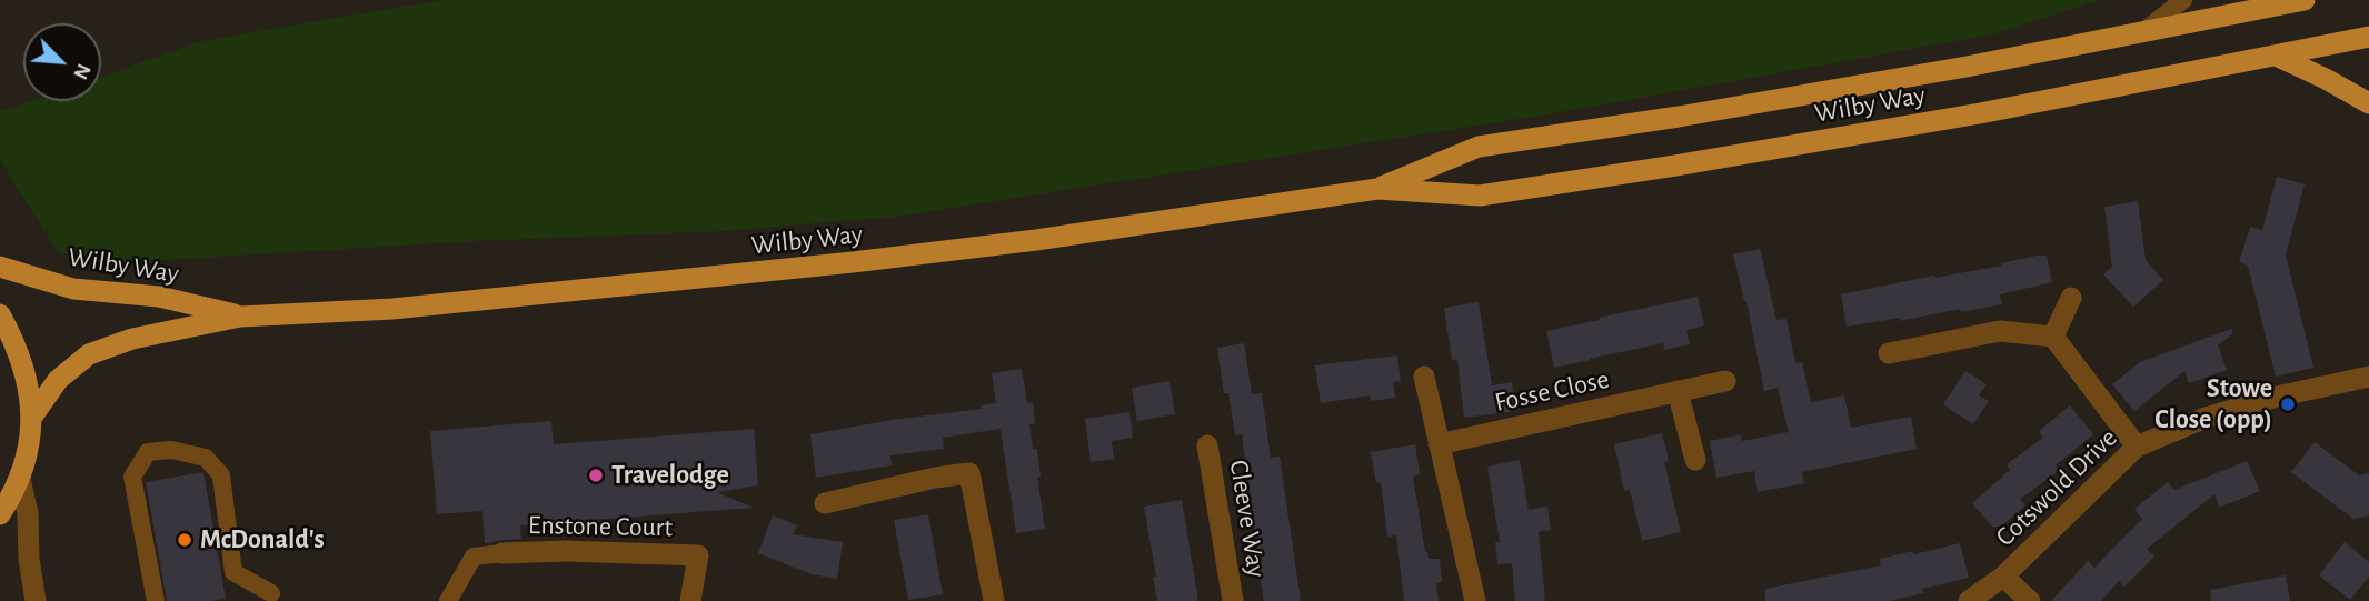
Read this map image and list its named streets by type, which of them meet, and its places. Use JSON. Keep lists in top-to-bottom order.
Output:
{
  "streets": {
    "highway": ["Wilby Way"],
    "street": [
      "Fosse Close",
      "Cotswold Drive",
      "Cleeve Way",
      "Enstone Court"
    ]
  },
  "places": ["Stowe Close (opp)", "Travelodge", "McDonald's"],
  "north": "bottom right"
}
